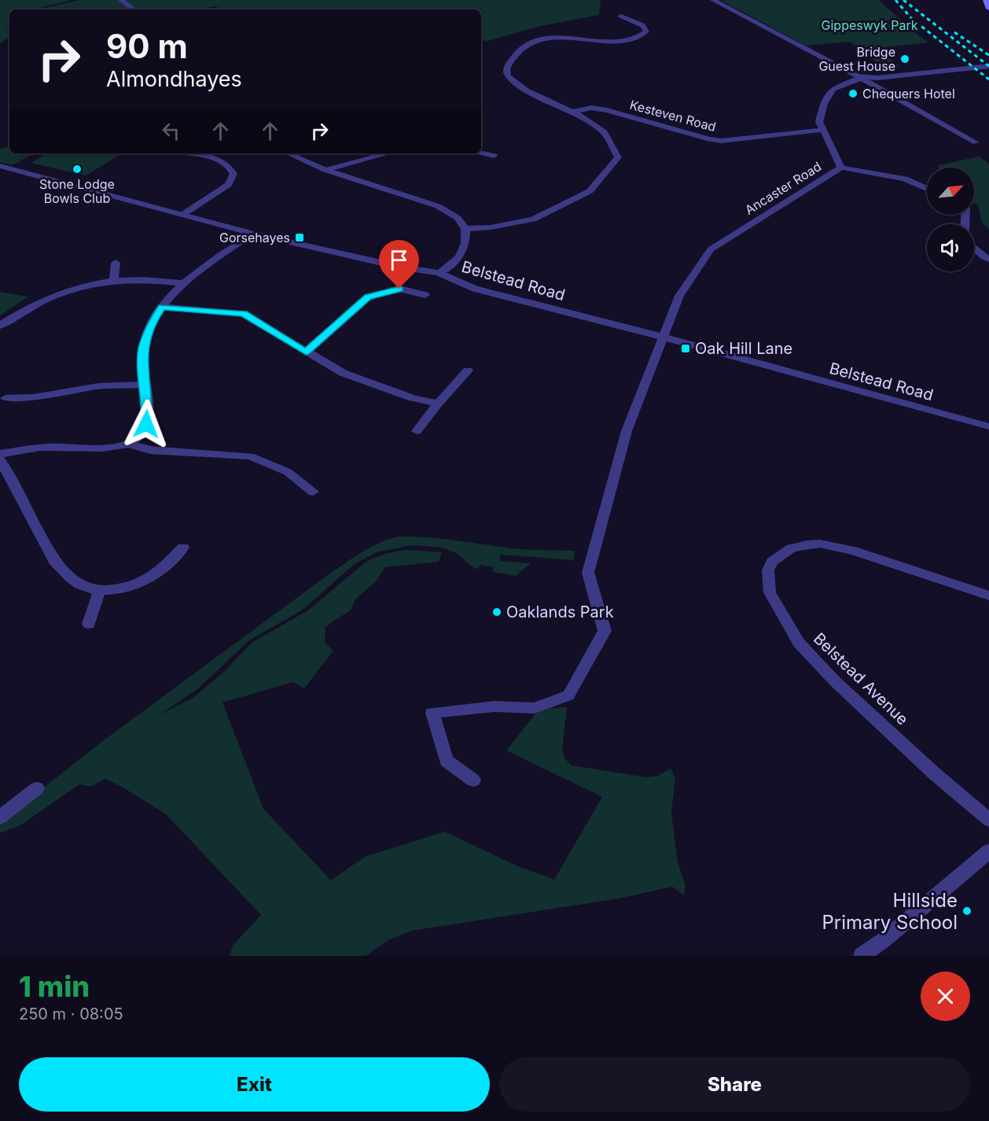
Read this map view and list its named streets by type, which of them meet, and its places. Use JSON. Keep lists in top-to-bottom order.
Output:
{
  "streets": {
    "street": [
      "Kesteven Road",
      "Ancaster Road",
      "Belstead Road",
      "Belstead Avenue"
    ]
  },
  "crossings": [
    ["Kesteven Road", "Ancaster Road"],
    ["Ancaster Road", "Belstead Road"]
  ],
  "parks": ["Gippeswyk Park"],
  "places": {
    "other": [
      "Bridge Guest House",
      "Chequers Hotel",
      "Stone Lodge Bowls Club",
      "Oaklands Park",
      "Hillside Primary School"
    ],
    "transit": ["Gorsehayes", "Oak Hill Lane"]
  },
  "north": "top right",
  "page": {
    "turn": ["90 m", "Almondhayes"],
    "heading": ["1 min", "250 m · 08:05"],
    "buttons": ["Exit", "Share"]
  }
}
